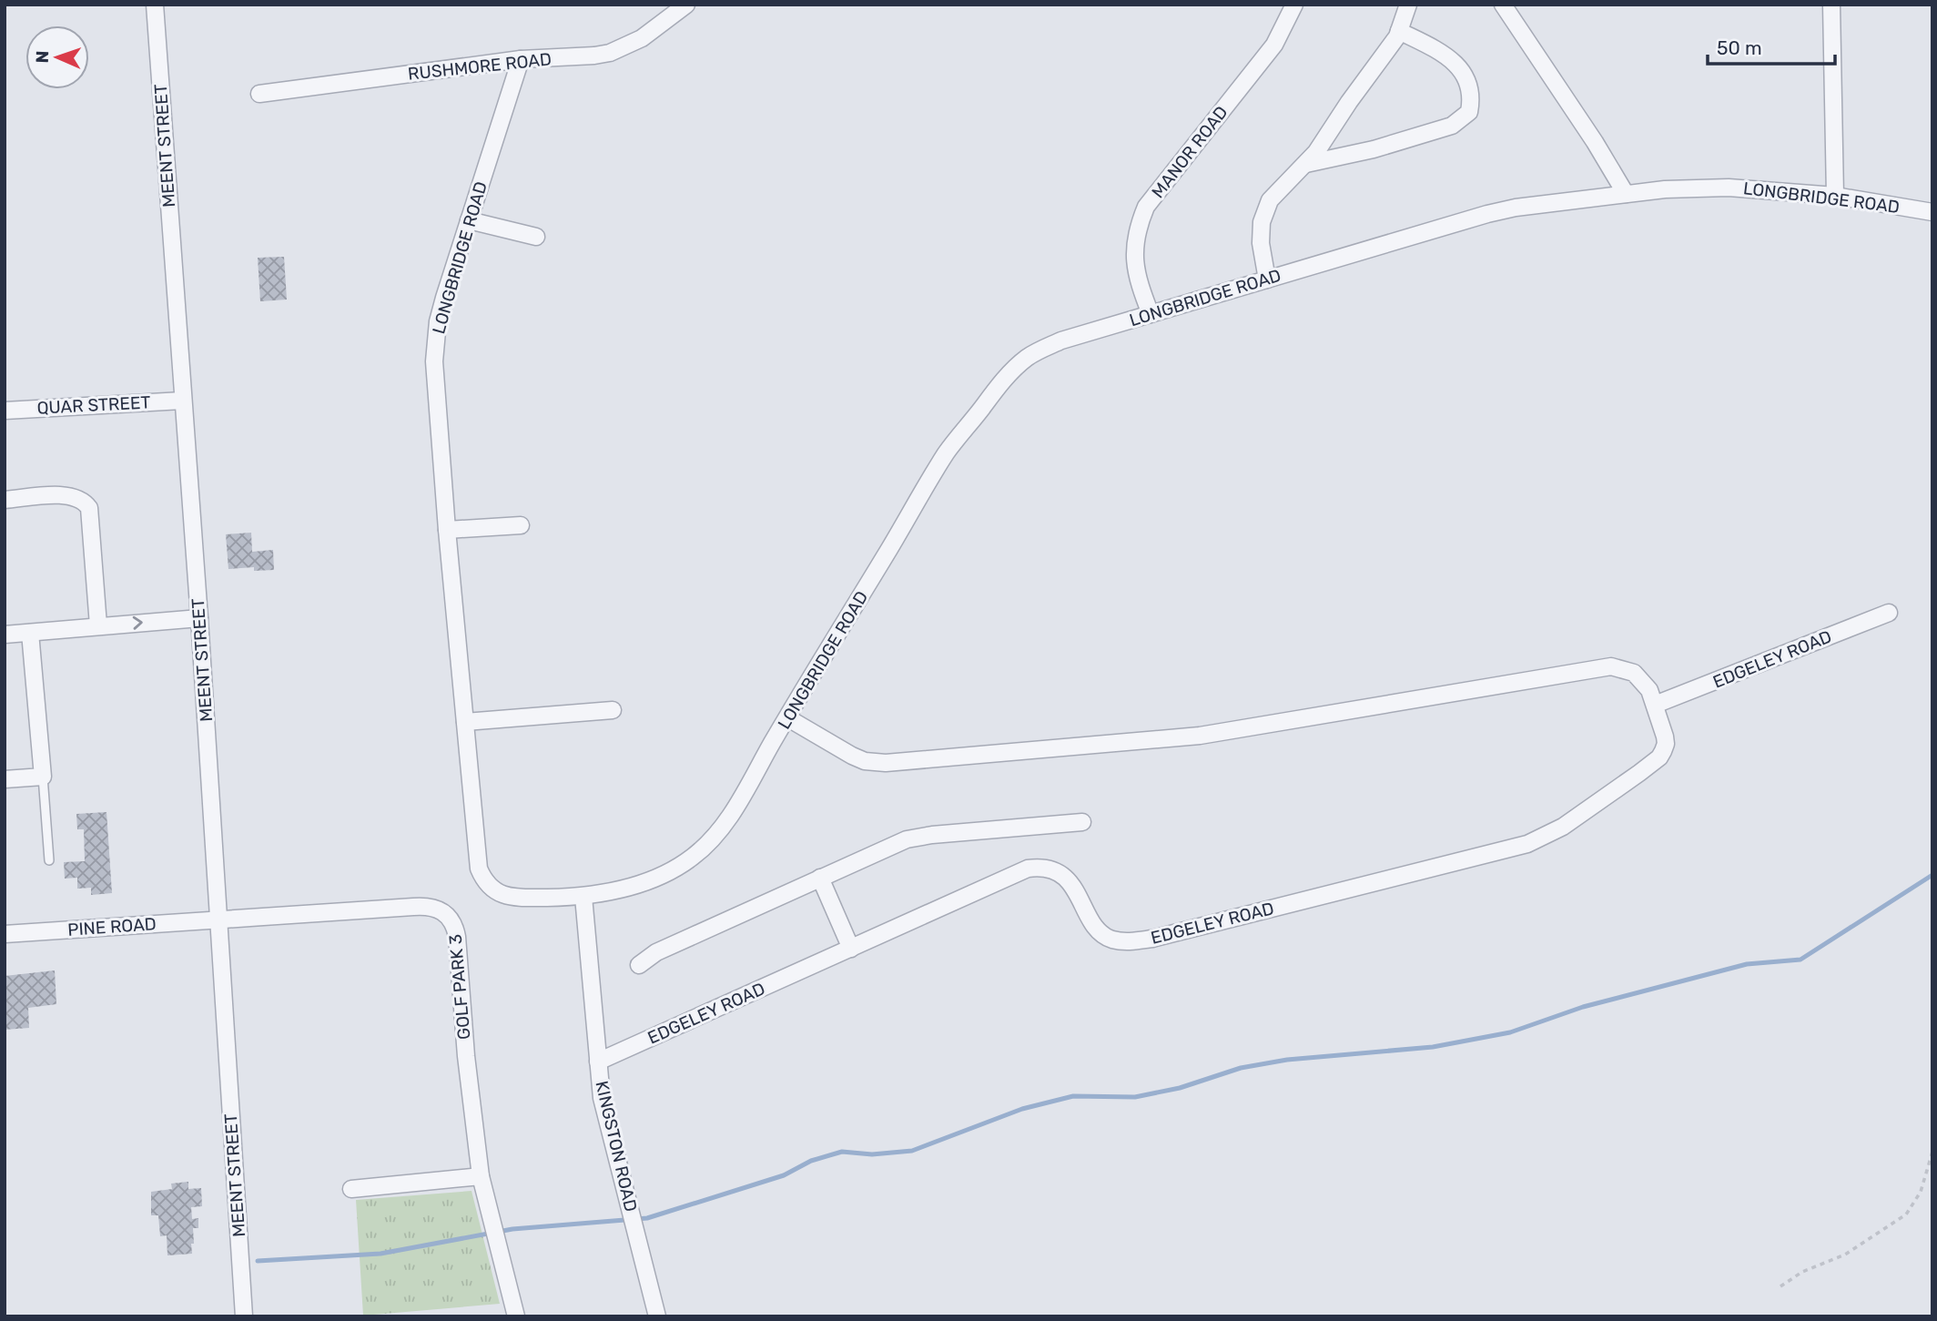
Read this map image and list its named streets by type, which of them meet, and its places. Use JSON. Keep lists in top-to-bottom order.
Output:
{
  "streets": {
    "street": [
      "RUSHMORE ROAD",
      "MEENT STREET",
      "MANOR ROAD",
      "LONGBRIDGE ROAD",
      "QUAR STREET",
      "EDGELEY ROAD",
      "PINE ROAD",
      "GOLF PARK 3",
      "KINGSTON ROAD"
    ]
  },
  "crossings": [
    ["RUSHMORE ROAD", "LONGBRIDGE ROAD"],
    ["MEENT STREET", "QUAR STREET"],
    ["MEENT STREET", "PINE ROAD"],
    ["MEENT STREET", "GOLF PARK 3"],
    ["MANOR ROAD", "LONGBRIDGE ROAD"],
    ["LONGBRIDGE ROAD", "EDGELEY ROAD"],
    ["LONGBRIDGE ROAD", "KINGSTON ROAD"],
    ["EDGELEY ROAD", "KINGSTON ROAD"],
    ["PINE ROAD", "GOLF PARK 3"]
  ],
  "scale_bar": "50 m",
  "north": "left"
}
